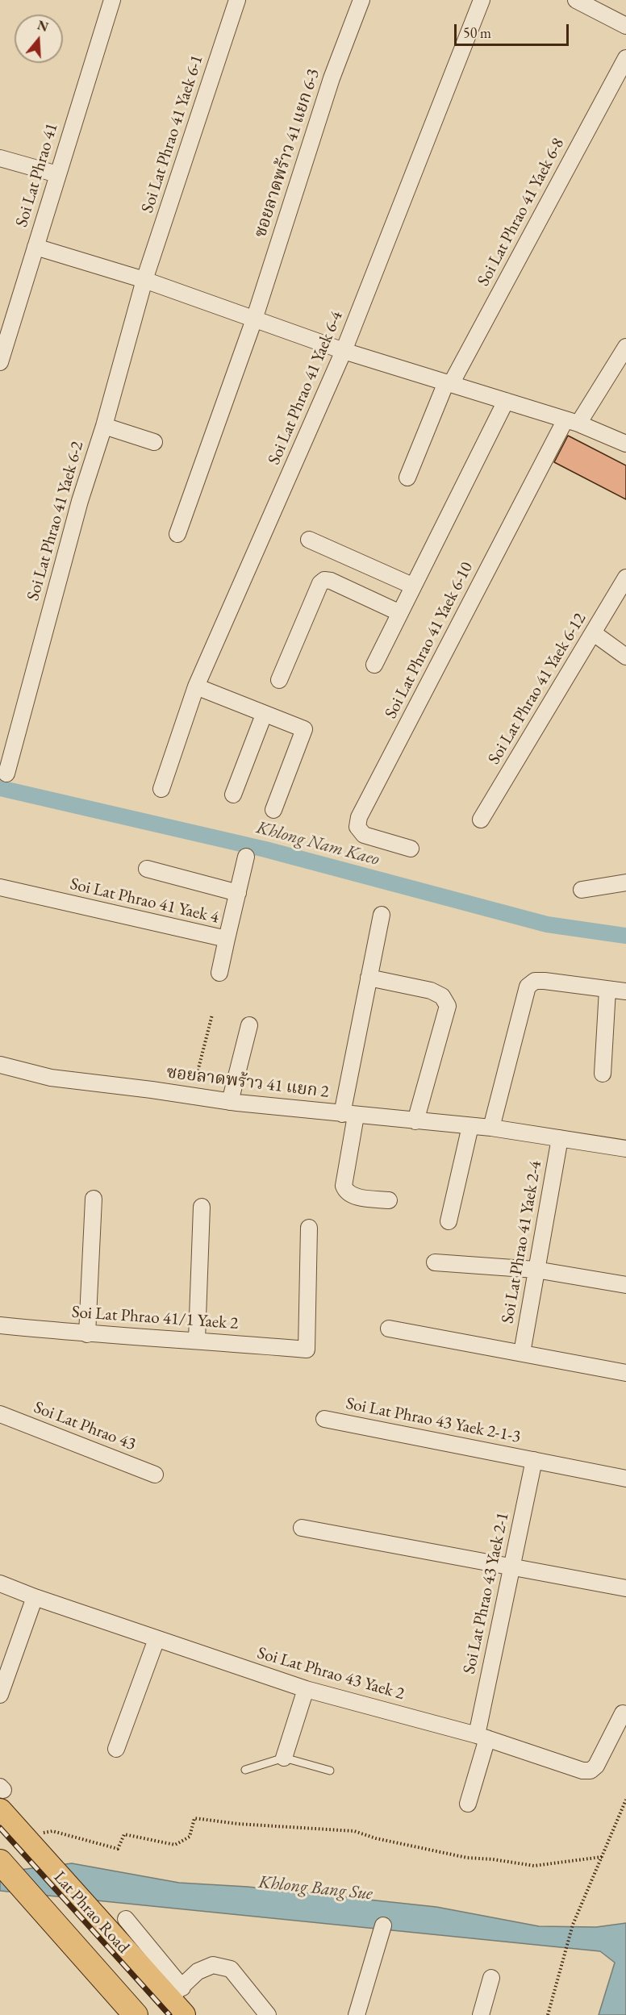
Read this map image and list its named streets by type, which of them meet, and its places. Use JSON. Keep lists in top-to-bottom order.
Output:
{
  "streets": {
    "main road": ["Lat Phrao Road"],
    "street": [
      "Soi Lat Phrao 41 Yaek 6-1",
      "ซอยลาดพร้าว 41 แยก 6-3",
      "Soi Lat Phrao 41",
      "Soi Lat Phrao 41 Yaek 6-8",
      "Soi Lat Phrao 41 Yaek 6-4",
      "Soi Lat Phrao 41 Yaek 6-2",
      "Soi Lat Phrao 41 Yaek 6-10",
      "Soi Lat Phrao 41 Yaek 6-12",
      "Soi Lat Phrao 41 Yaek 4",
      "ซอยลาดพร้าว 41 แยก 2",
      "Soi Lat Phrao 41 Yaek 2-4",
      "Soi Lat Phrao 41/1 Yaek 2",
      "Soi Lat Phrao 43 Yaek 2-1-3",
      "Soi Lat Phrao 43",
      "Soi Lat Phrao 43 Yaek 2-1",
      "Soi Lat Phrao 43 Yaek 2"
    ]
  },
  "crossings": [
    ["Soi Lat Phrao 41 Yaek 6-1", "Soi Lat Phrao 41 Yaek 6-2"],
    ["ซอยลาดพร้าว 41 แยก 2", "Soi Lat Phrao 41 Yaek 2-4"],
    ["Soi Lat Phrao 43 Yaek 2-1-3", "Soi Lat Phrao 43 Yaek 2-1"],
    ["Soi Lat Phrao 43 Yaek 2-1", "Soi Lat Phrao 43 Yaek 2"]
  ],
  "water": ["Khlong Nam Kaeo", "Khlong Bang Sue"],
  "scale_bar": "50 m",
  "north": "top"
}
